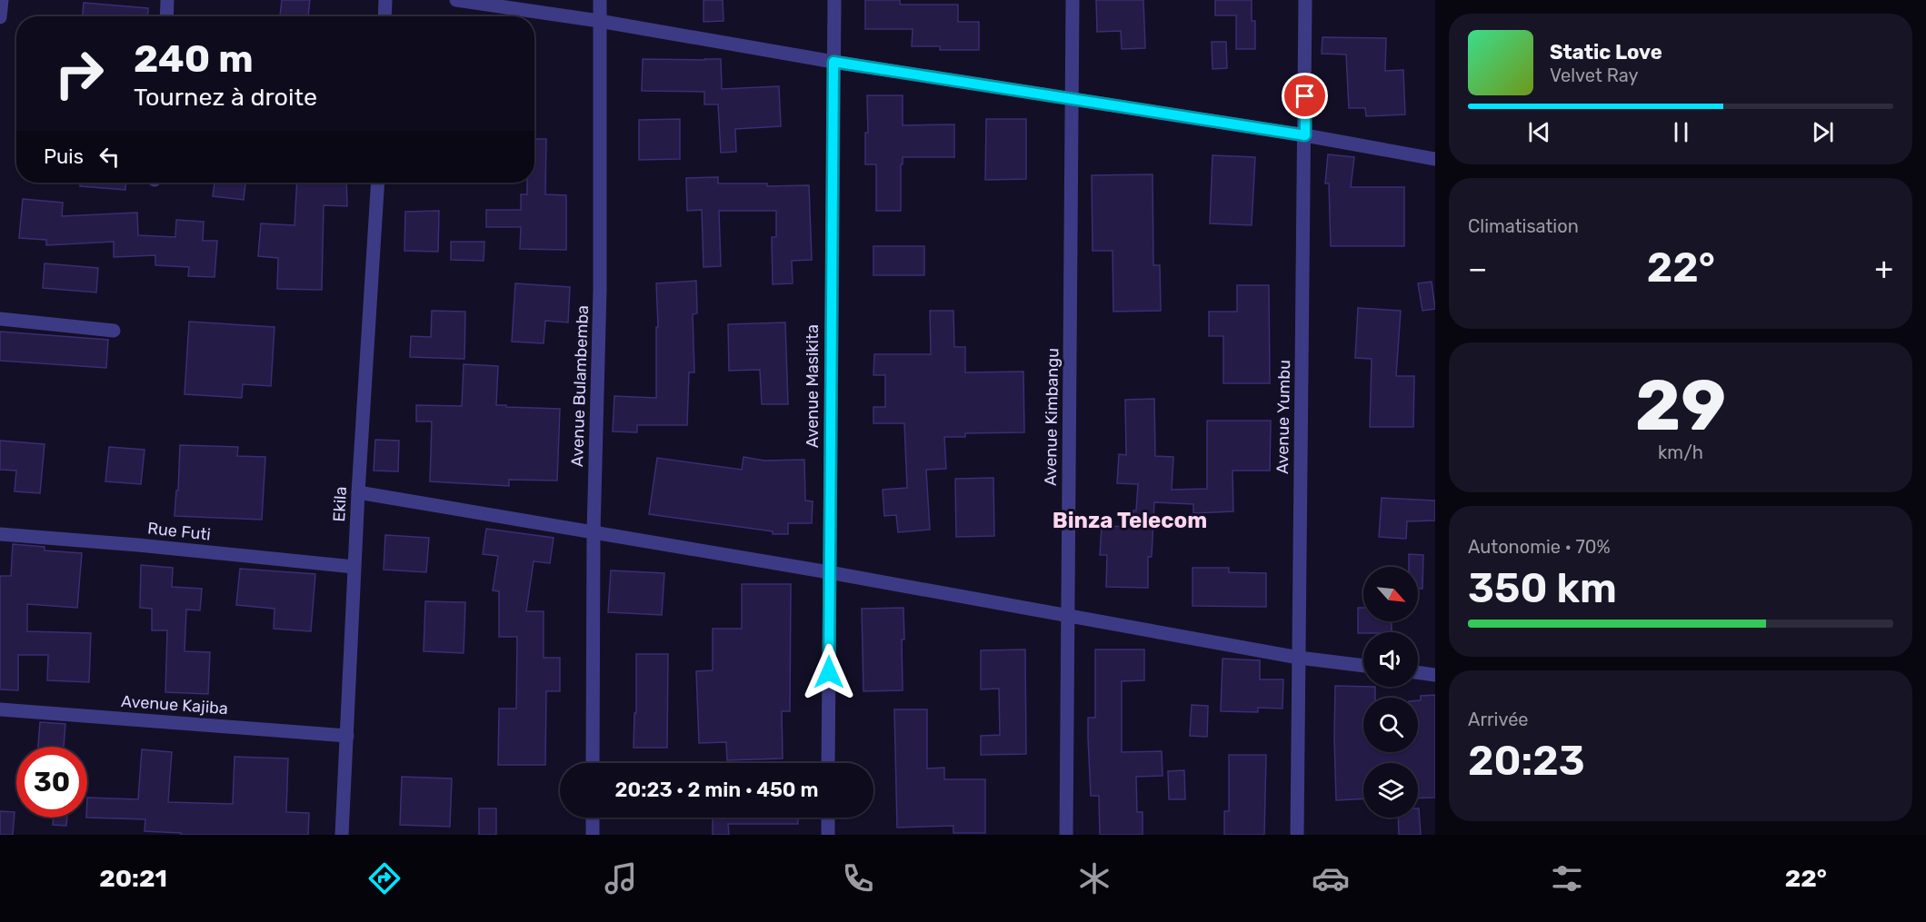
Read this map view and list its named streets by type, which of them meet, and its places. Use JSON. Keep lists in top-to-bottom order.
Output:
{
  "streets": {
    "street": [
      "Avenue Bulambemba",
      "Avenue Masikita",
      "Avenue Kimbangu",
      "Avenue Yumbu",
      "Ekila",
      "Rue Futi",
      "Avenue Kajiba"
    ]
  },
  "crossings": [
    ["Ekila", "Rue Futi"],
    ["Ekila", "Avenue Kajiba"]
  ],
  "districts": ["Binza Telecom"],
  "north": "bottom right",
  "page": {
    "turn": ["240 m", "Tournez à droite"],
    "song": ["Static Love", "Velvet Ray"],
    "then": "Puis",
    "tile": [
      "Climatisation",
      ["29", "km/h"],
      ["Autonomie · 70%", "350 km"],
      ["Arrivée", "20:23"]
    ],
    "heat": ["−", "22°", "+"],
    "limit": "30",
    "trip": "20:23 · 2 min · 450 m",
    "tabs": ["20:21", "22°"]
  }
}
